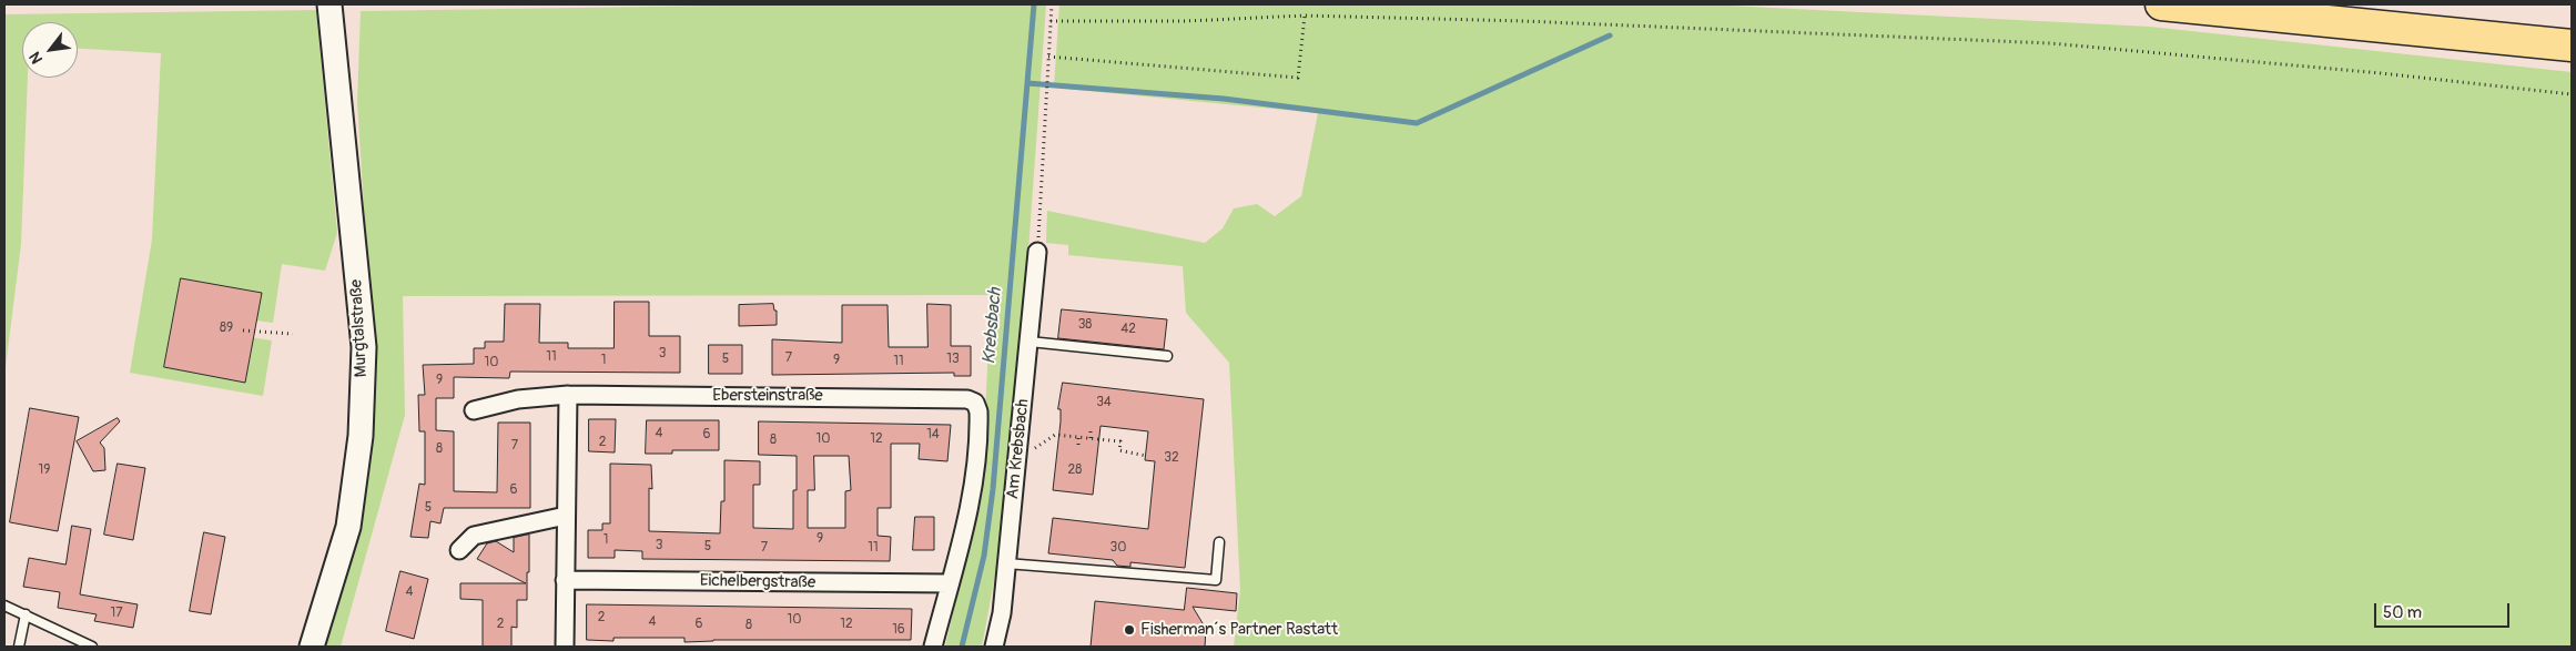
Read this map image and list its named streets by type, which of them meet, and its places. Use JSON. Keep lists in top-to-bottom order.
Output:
{
  "streets": {
    "main road": ["Murgtalstraße"],
    "street": ["Ebersteinstraße", "Am Krebsbach", "Eichelbergstraße"]
  },
  "crossings": [
    ["Ebersteinstraße", "Eichelbergstraße"]
  ],
  "water": ["Krebsbach"],
  "places": ["Fisherman´s Partner Rastatt"],
  "house_numbers": [
    "38",
    "89",
    "42",
    "3",
    "11",
    "7",
    "5",
    "13",
    "1",
    "9",
    "11",
    "10",
    "9",
    "34",
    "4",
    "6",
    "14",
    "10",
    "12",
    "8",
    "2",
    "7",
    "8",
    "32",
    "19",
    "28",
    "6",
    "5",
    "9",
    "1",
    "3",
    "5",
    "7",
    "11",
    "30",
    "4",
    "17",
    "2",
    "10",
    "4",
    "2",
    "6",
    "12",
    "8",
    "16"
  ],
  "scale_bar": "50 m",
  "north": "bottom left"
}
